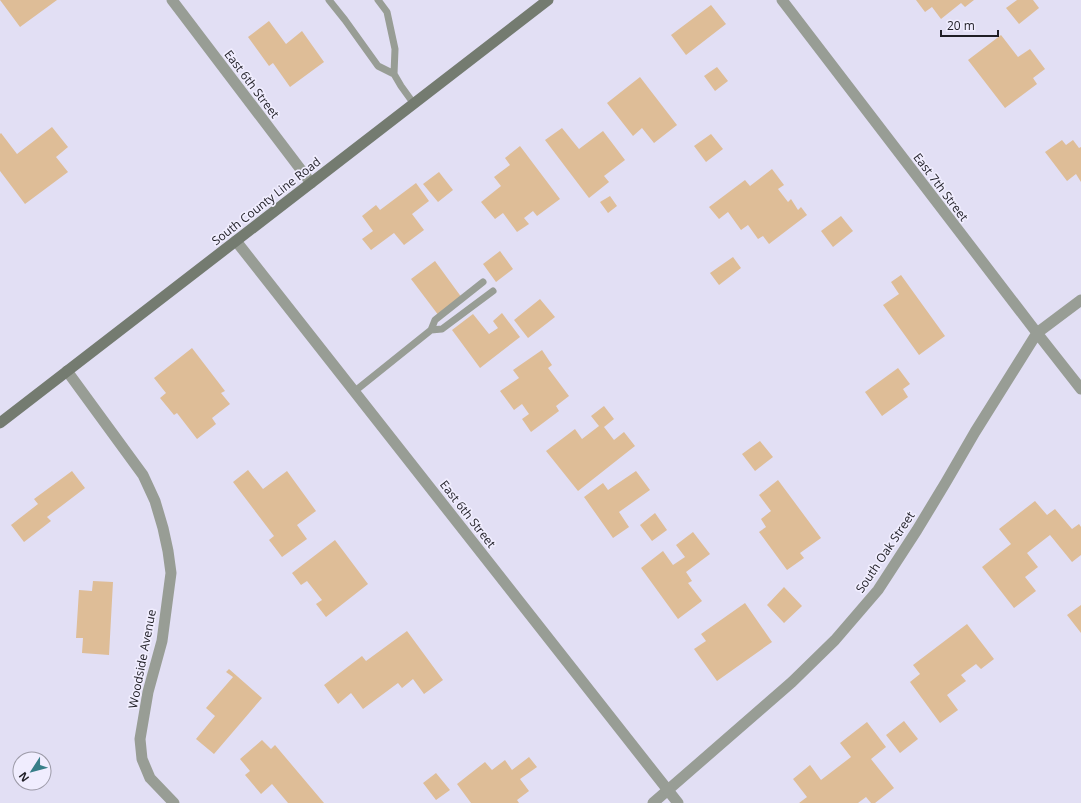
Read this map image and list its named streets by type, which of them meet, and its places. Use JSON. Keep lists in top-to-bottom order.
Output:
{
  "streets": {
    "main road": ["South County Line Road"],
    "street": [
      "East 6th Street",
      "East 7th Street",
      "South Oak Street",
      "Woodside Avenue"
    ]
  },
  "crossings": [
    ["East 6th Street", "South County Line Road"],
    ["East 6th Street", "South Oak Street"],
    ["East 7th Street", "South Oak Street"],
    ["South County Line Road", "Woodside Avenue"]
  ],
  "scale_bar": "20 m",
  "north": "bottom left"
}
